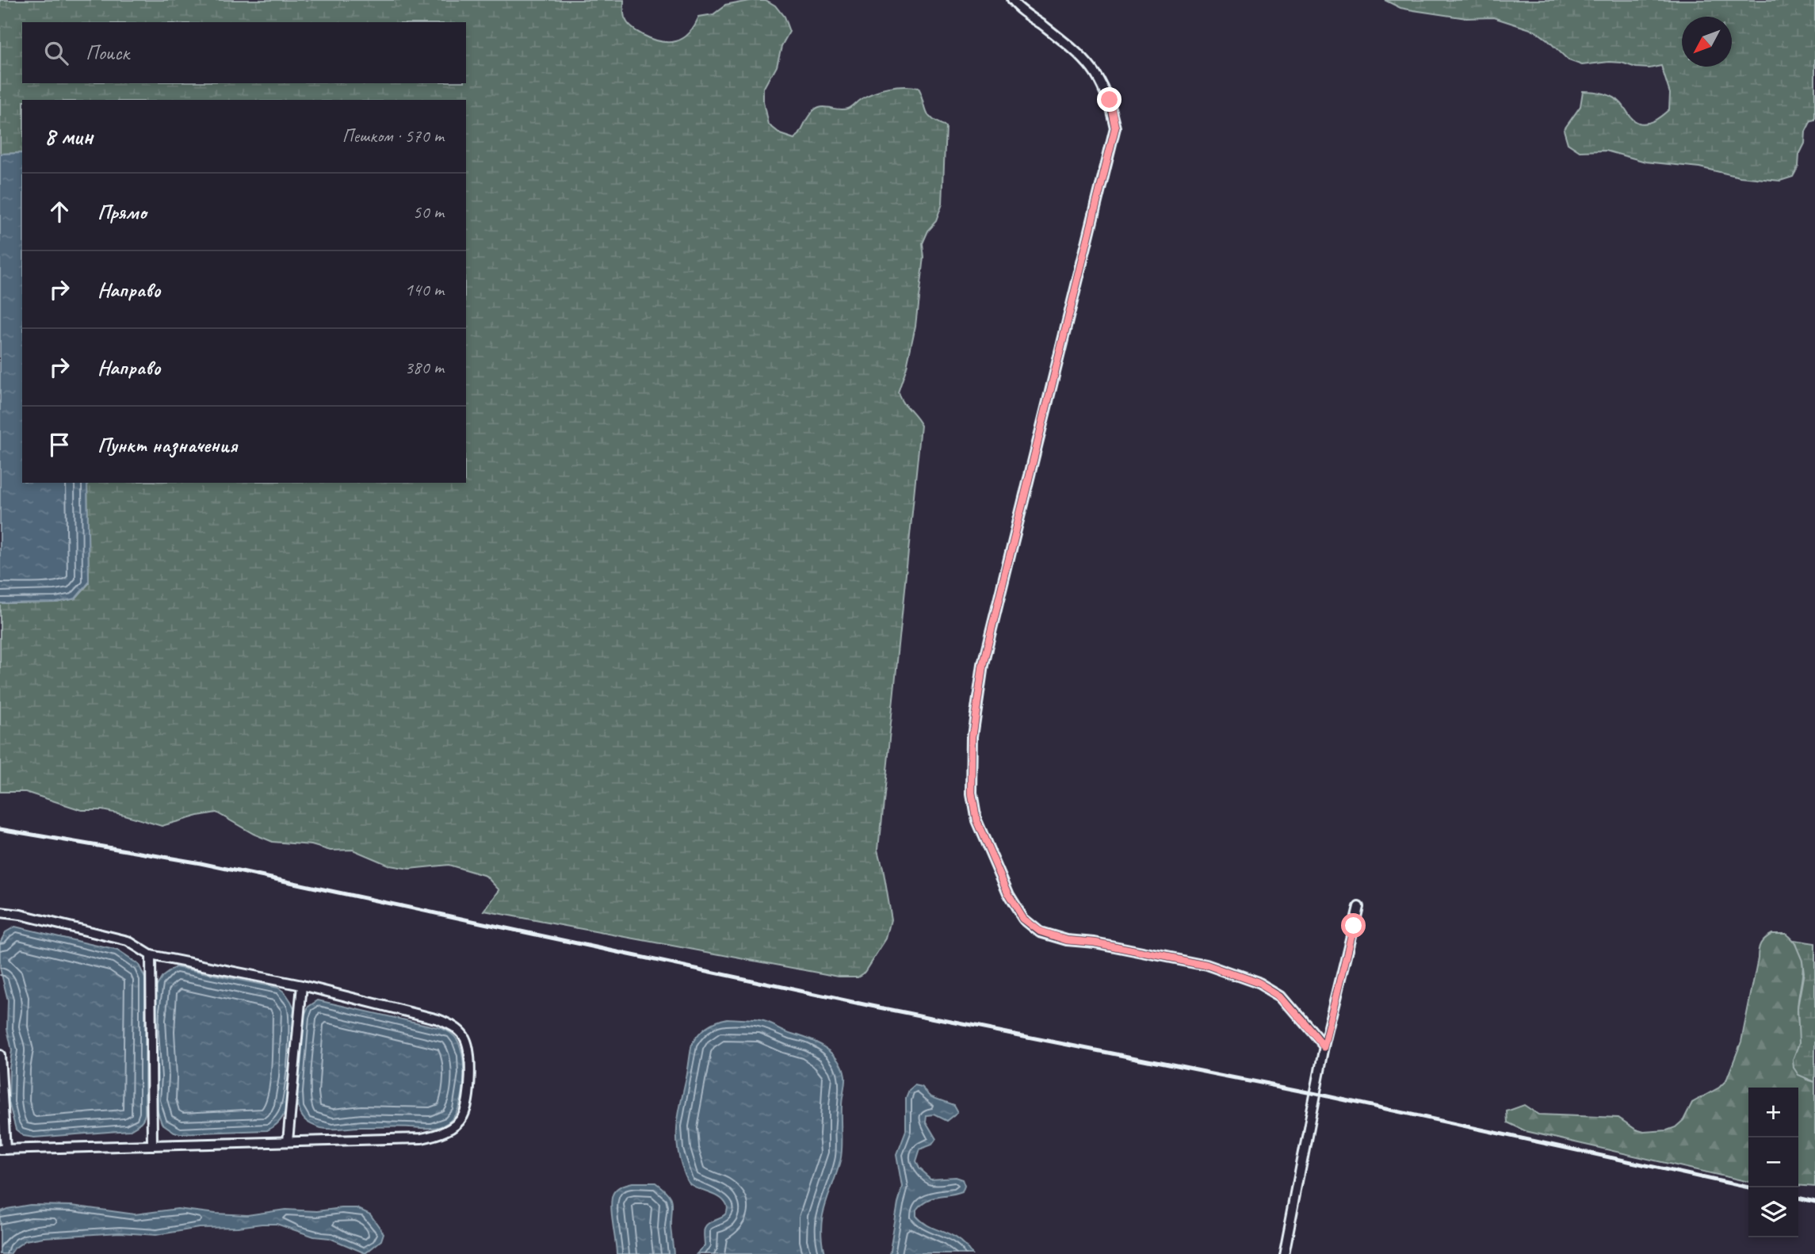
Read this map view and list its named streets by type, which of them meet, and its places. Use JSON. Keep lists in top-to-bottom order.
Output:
{
  "north": "bottom left",
  "page": {
    "search": "Поиск",
    "heading": ["8 мин", "Пешком · 570 m"],
    "list": [
      ["Прямо", "50 m"],
      ["Направо", "140 m"],
      ["Направо", "380 m"],
      "Пункт назначения"
    ],
    "map_buttons": ["+", "−"]
  }
}
